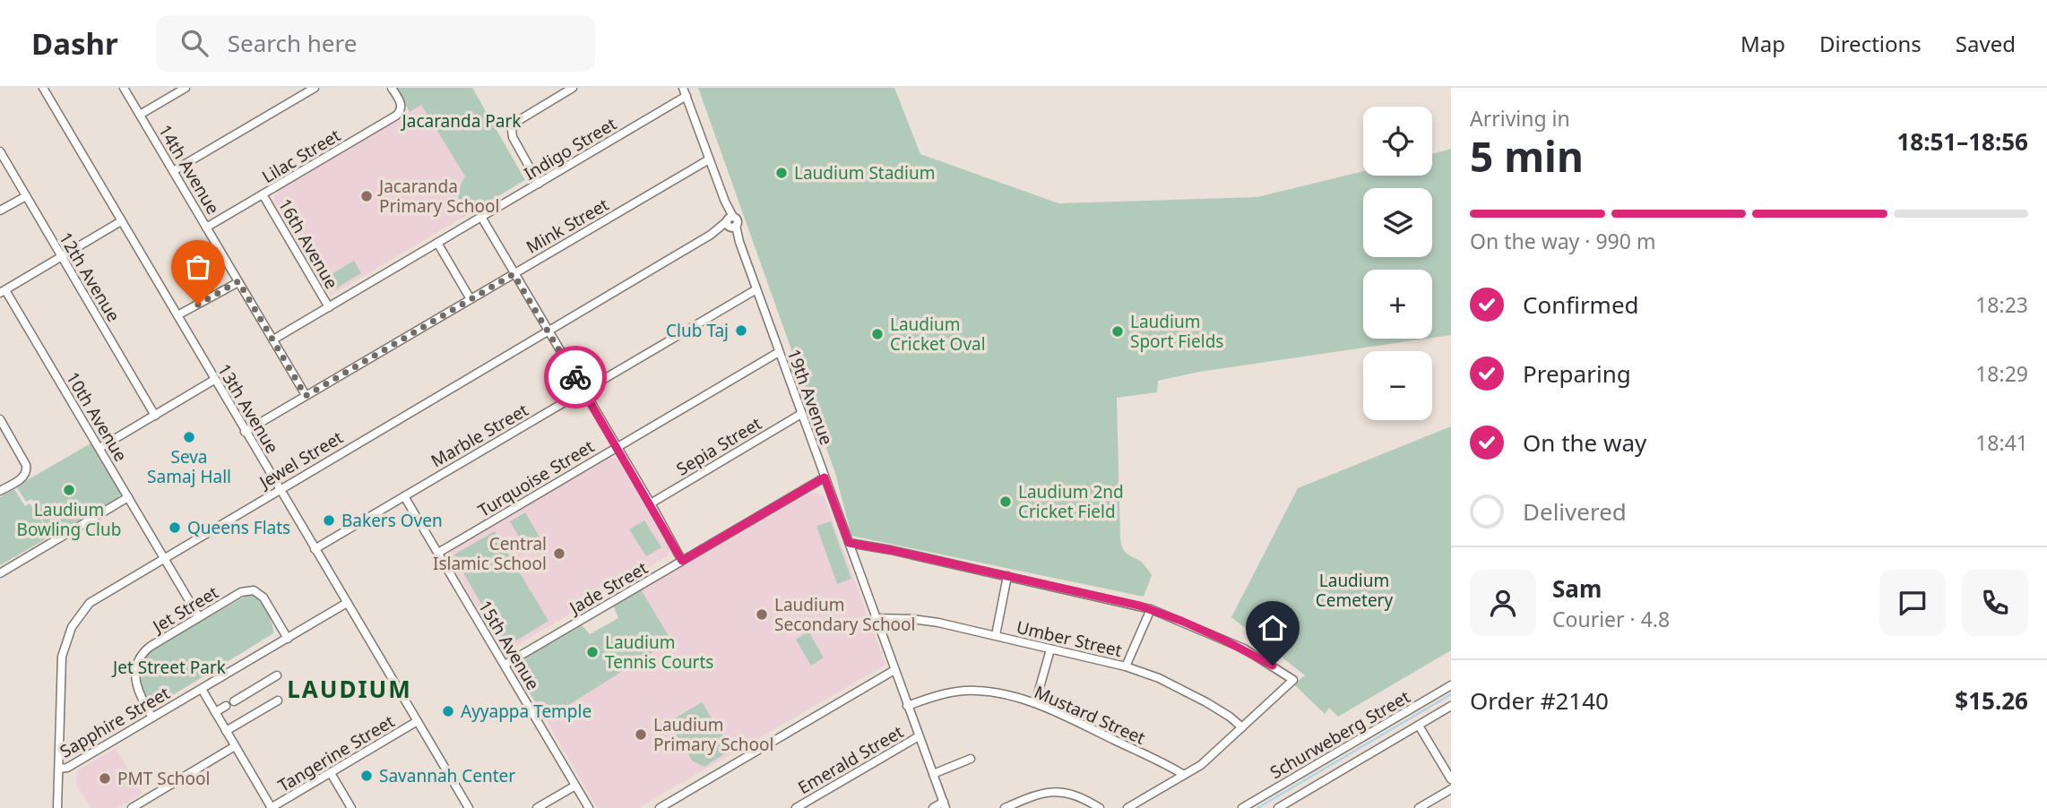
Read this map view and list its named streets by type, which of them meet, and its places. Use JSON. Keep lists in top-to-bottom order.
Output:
{
  "streets": {
    "street": [
      "Indigo Street",
      "Lilac Street",
      "14th Avenue",
      "Mink Street",
      "16th Avenue",
      "12th Avenue",
      "19th Avenue",
      "13th Avenue",
      "10th Avenue",
      "Marble Street",
      "Sepia Street",
      "Jewel Street",
      "Turquoise Street",
      "Jade Street",
      "Jet Street",
      "Umber Street",
      "15th Avenue",
      "Mustard Street",
      "Sapphire Street",
      "Schurweberg Street",
      "Tangerine Street",
      "Emerald Street"
    ]
  },
  "crossings": [
    ["Indigo Street", "14th Avenue"],
    ["Indigo Street", "16th Avenue"],
    ["Indigo Street", "19th Avenue"],
    ["Lilac Street", "14th Avenue"],
    ["Lilac Street", "16th Avenue"],
    ["14th Avenue", "Mink Street"],
    ["Mink Street", "19th Avenue"],
    ["Mink Street", "13th Avenue"],
    ["19th Avenue", "Marble Street"],
    ["19th Avenue", "Sepia Street"],
    ["19th Avenue", "Jewel Street"],
    ["19th Avenue", "Turquoise Street"],
    ["19th Avenue", "Jade Street"],
    ["19th Avenue", "Umber Street"],
    ["19th Avenue", "Mustard Street"],
    ["19th Avenue", "Emerald Street"],
    ["13th Avenue", "Marble Street"],
    ["13th Avenue", "Jewel Street"],
    ["13th Avenue", "Sapphire Street"],
    ["13th Avenue", "Tangerine Street"],
    ["10th Avenue", "Jewel Street"],
    ["10th Avenue", "Jet Street"],
    ["Marble Street", "15th Avenue"],
    ["Jewel Street", "Sapphire Street"],
    ["Turquoise Street", "15th Avenue"],
    ["Jade Street", "15th Avenue"],
    ["Jet Street", "Sapphire Street"]
  ],
  "districts": ["LAUDIUM"],
  "parks": ["Jacaranda Park", "Laudium Cemetery", "Jet Street Park"],
  "places": [
    "Laudium Stadium",
    "Jacaranda Primary School",
    "Club Taj",
    "Laudium Sport Fields",
    "Laudium Cricket Oval",
    "Seva Samaj Hall",
    "Laudium Bowling Club",
    "Laudium 2nd Cricket Field",
    "Bakers Oven",
    "Queens Flats",
    "Central Islamic School",
    "Laudium Secondary School",
    "Laudium Tennis Courts",
    "Ayyappa Temple",
    "Laudium Primary School",
    "Savannah Center",
    "PMT School"
  ],
  "page": {
    "header": "Dashr",
    "search": "Search here",
    "nav": ["Map", "Directions", "Saved"],
    "heading": ["5 min", "Arriving in", "18:51–18:56"],
    "panel": [
      "Sam",
      "Courier · 4.8",
      "Order #2140",
      "$15.26"
    ],
    "map_buttons": ["+", "−"],
    "bar": "On the way · 990 m",
    "list": [
      ["Confirmed", "18:23"],
      ["Preparing", "18:29"],
      ["On the way", "18:41"],
      "Delivered"
    ]
  }
}
